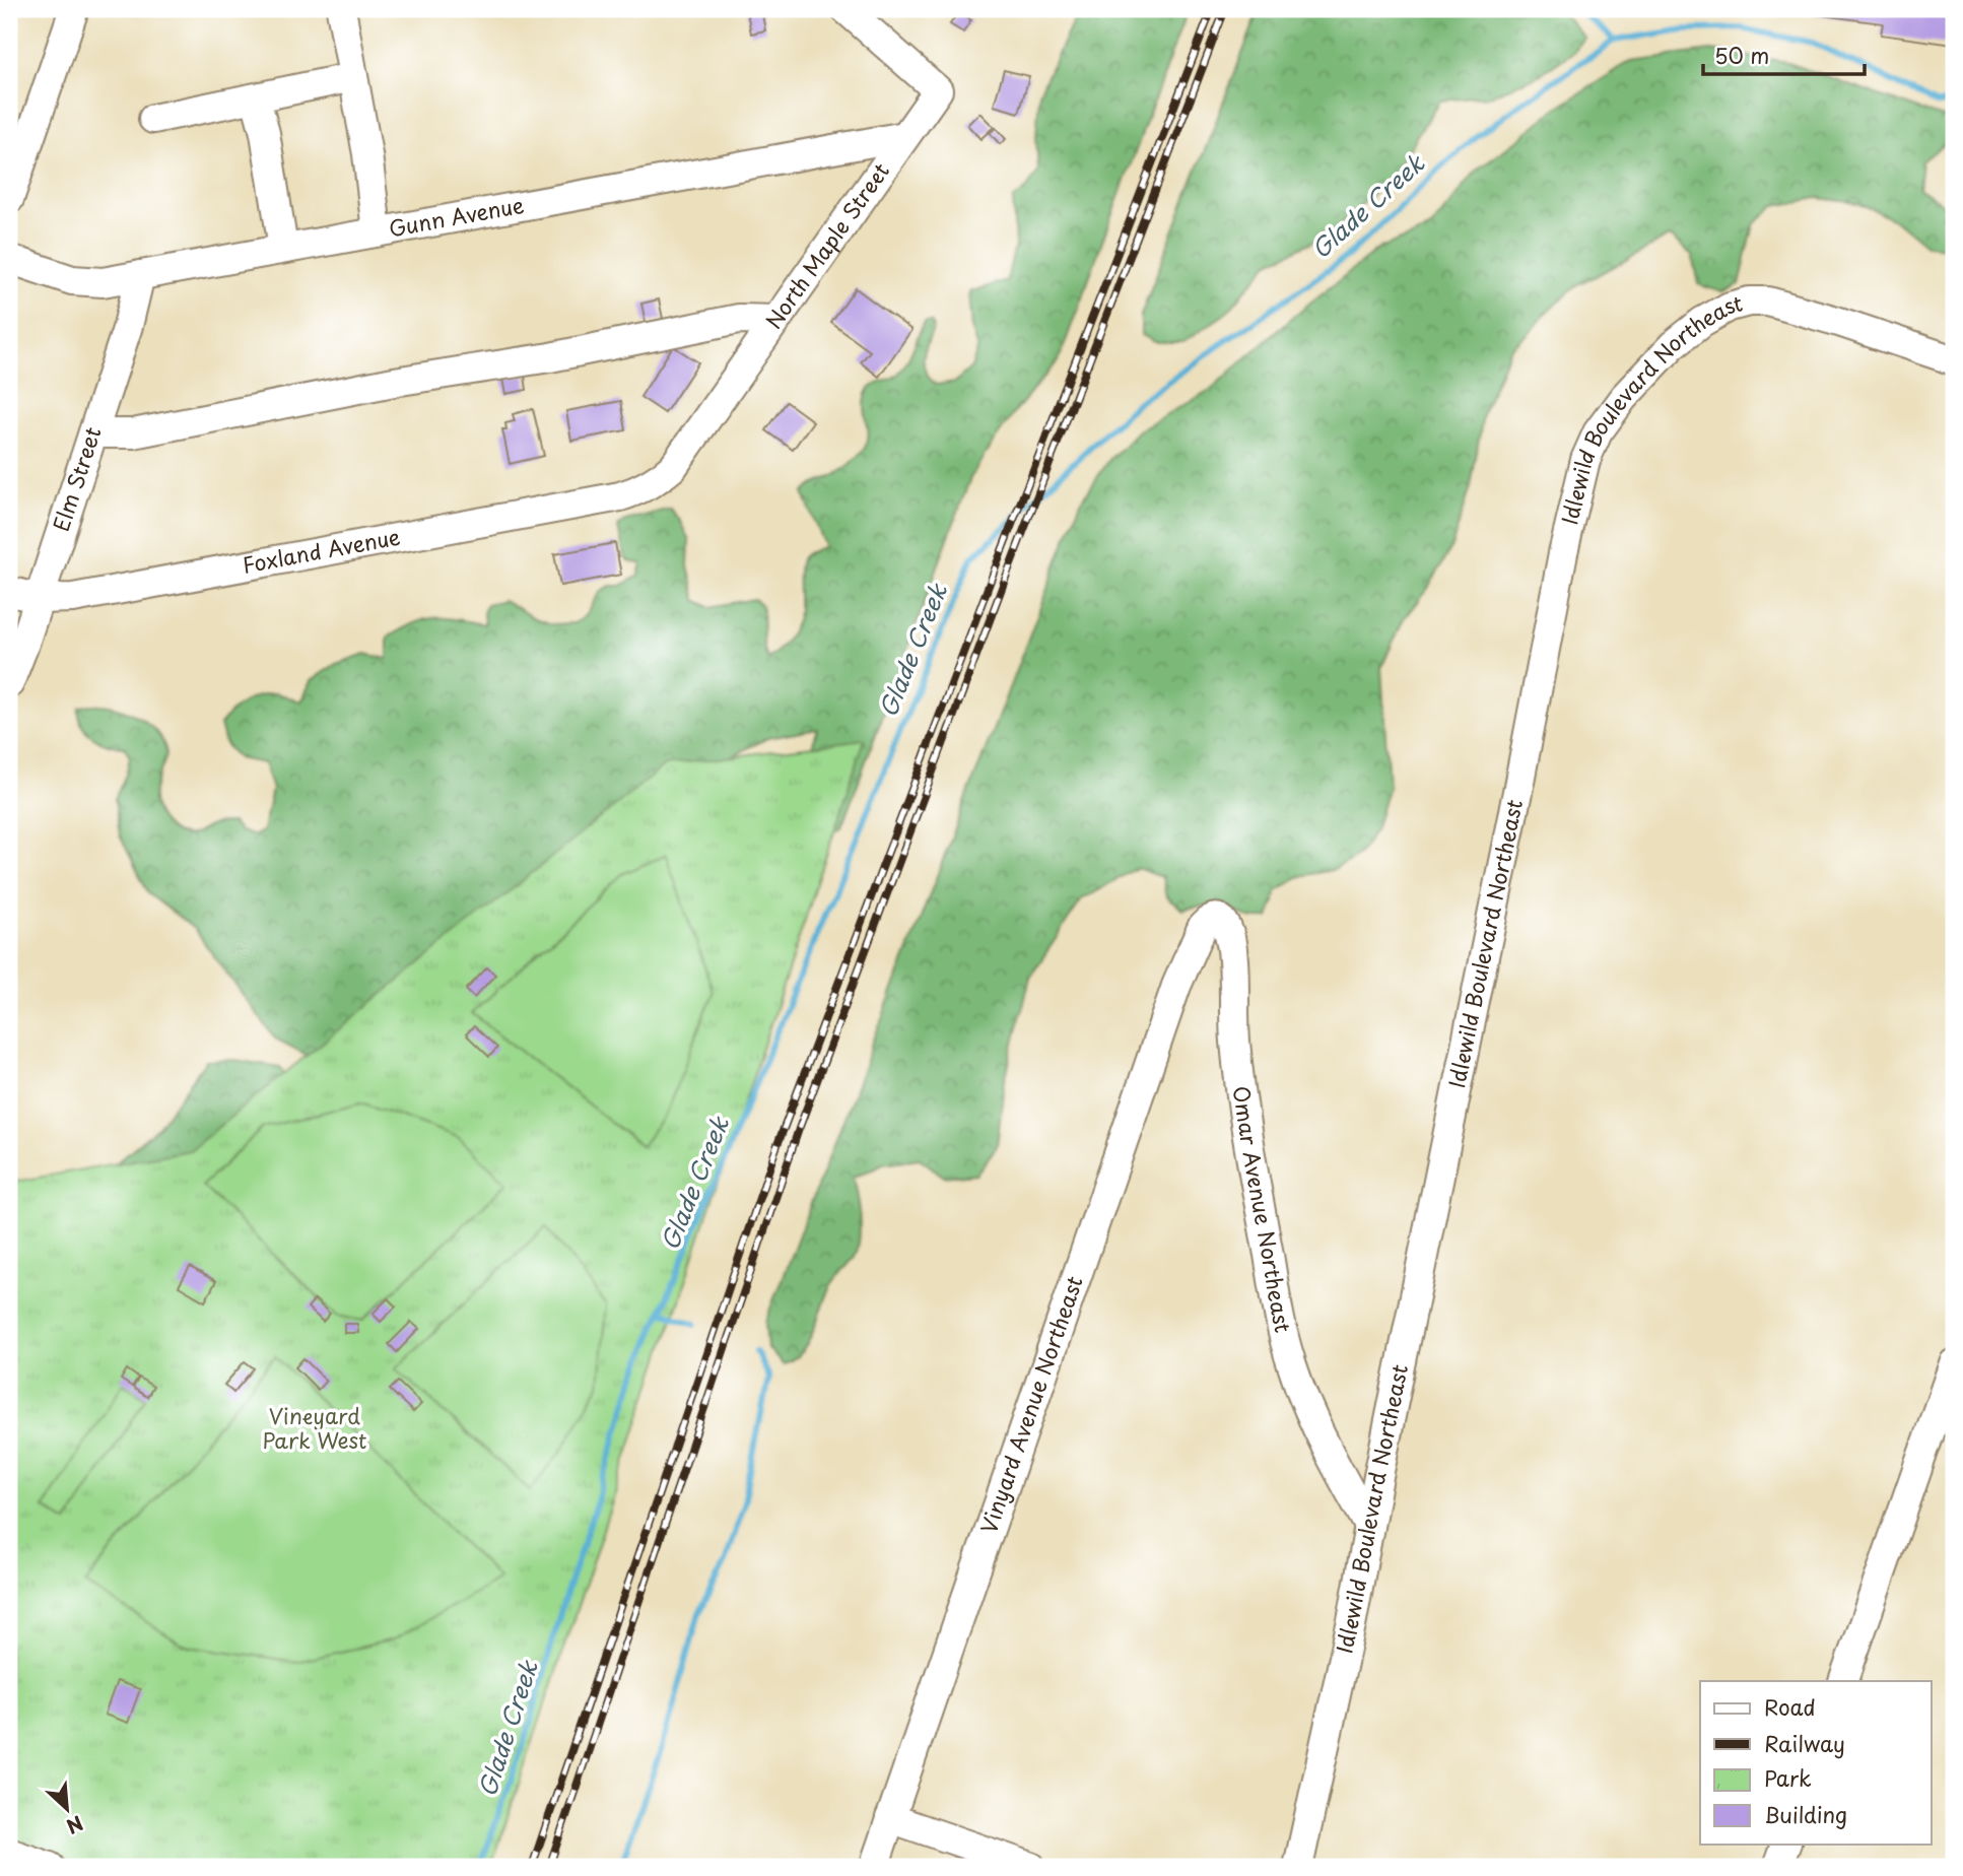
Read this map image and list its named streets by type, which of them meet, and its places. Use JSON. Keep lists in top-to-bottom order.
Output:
{
  "streets": {
    "street": [
      "Gunn Avenue",
      "North Maple Street",
      "Idlewild Boulevard Northeast",
      "Elm Street",
      "Foxland Avenue",
      "Omar Avenue Northeast",
      "Vinyard Avenue Northeast"
    ]
  },
  "crossings": [
    ["Gunn Avenue", "North Maple Street"],
    ["Gunn Avenue", "Elm Street"],
    ["North Maple Street", "Foxland Avenue"],
    ["Idlewild Boulevard Northeast", "Omar Avenue Northeast"],
    ["Elm Street", "Foxland Avenue"],
    ["Omar Avenue Northeast", "Vinyard Avenue Northeast"]
  ],
  "water": ["Glade Creek"],
  "parks": ["Vineyard Park West"],
  "legend": [
    "Road",
    "Railway",
    "Park",
    "Building"
  ],
  "scale_bar": "50 m",
  "north": "bottom right"
}
